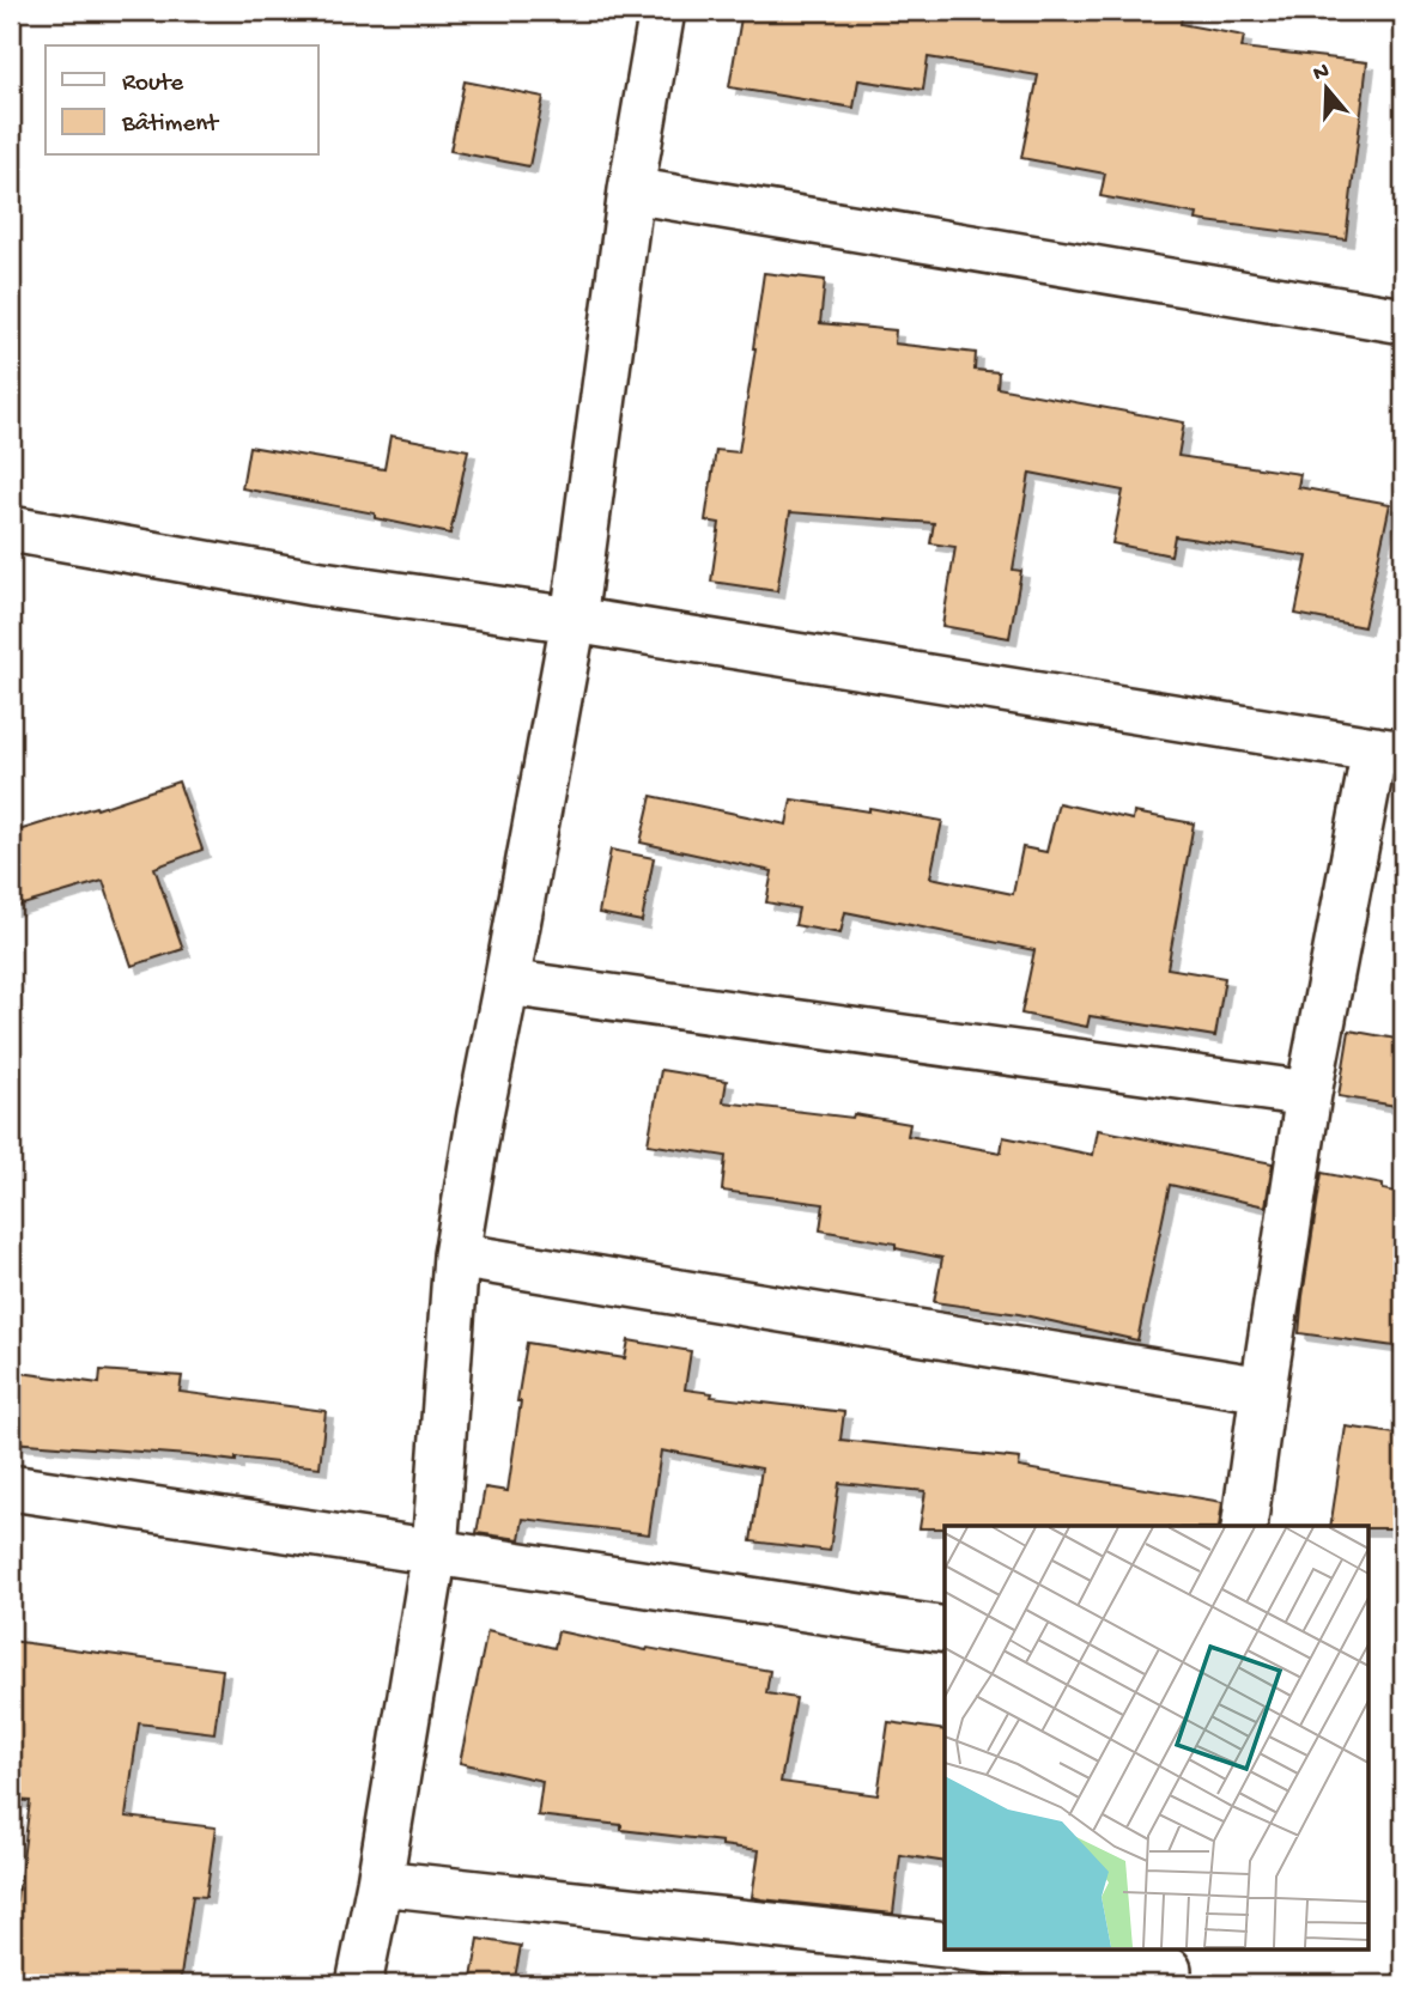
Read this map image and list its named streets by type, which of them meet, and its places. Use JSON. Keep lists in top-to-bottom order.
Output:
{
  "legend": ["Route", "Bâtiment"],
  "north": "top"
}
